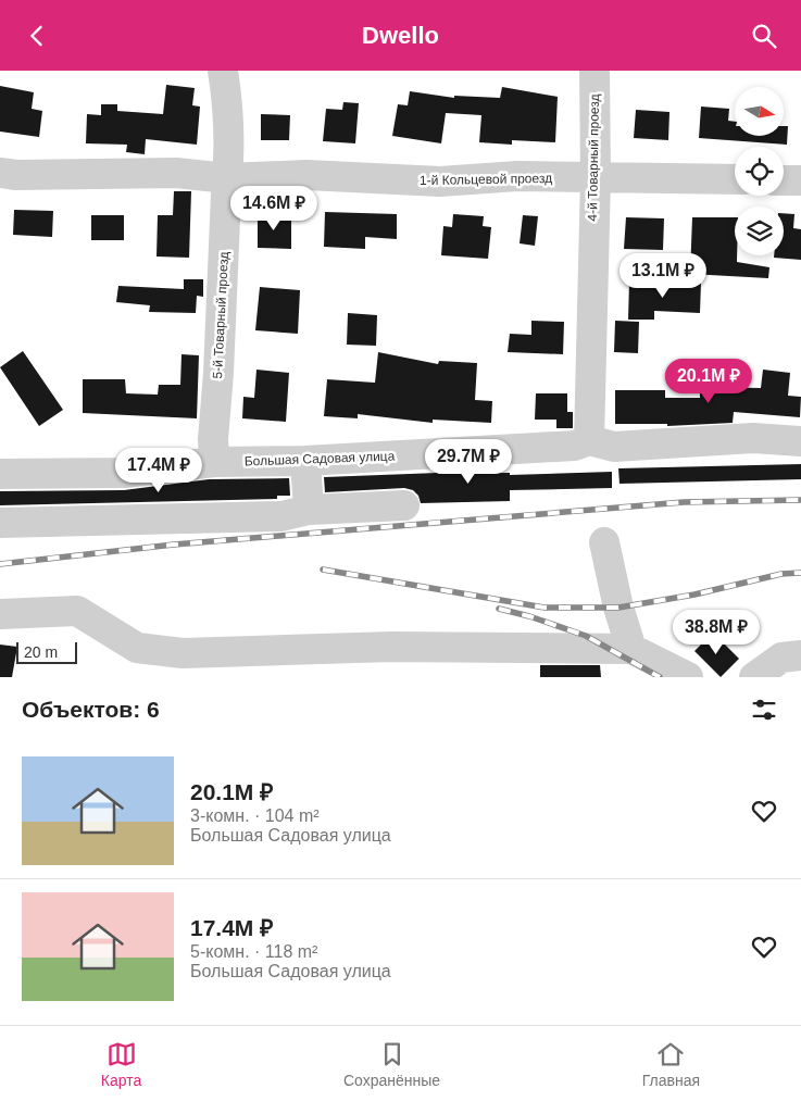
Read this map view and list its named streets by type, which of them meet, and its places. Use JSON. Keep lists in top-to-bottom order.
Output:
{
  "streets": {
    "street": [
      "4-й Товарный проезд",
      "1-й Кольцевой проезд",
      "5-й Товарный проезд",
      "Большая Садовая улица"
    ]
  },
  "crossings": [
    ["4-й Товарный проезд", "1-й Кольцевой проезд"],
    ["4-й Товарный проезд", "Большая Садовая улица"],
    ["1-й Кольцевой проезд", "5-й Товарный проезд"],
    ["5-й Товарный проезд", "Большая Садовая улица"]
  ],
  "scale_bar": "20 m",
  "north": "right",
  "page": {
    "header": "Dwello",
    "price": [
      "14.6M ₽",
      "13.1M ₽",
      "20.1M ₽",
      "29.7M ₽",
      "17.4M ₽",
      "38.8M ₽"
    ],
    "scale": "20 m",
    "heading": "Объектов: 6",
    "list": [
      {
        "name": "20.1M ₽",
        "note": "3-комн. · 104 m² · Большая Садовая улица"
      },
      {
        "name": "17.4M ₽",
        "note": "5-комн. · 118 m² · Большая Садовая улица"
      }
    ],
    "tabs": ["Карта", "Сохранённые", "Главная"]
  }
}
